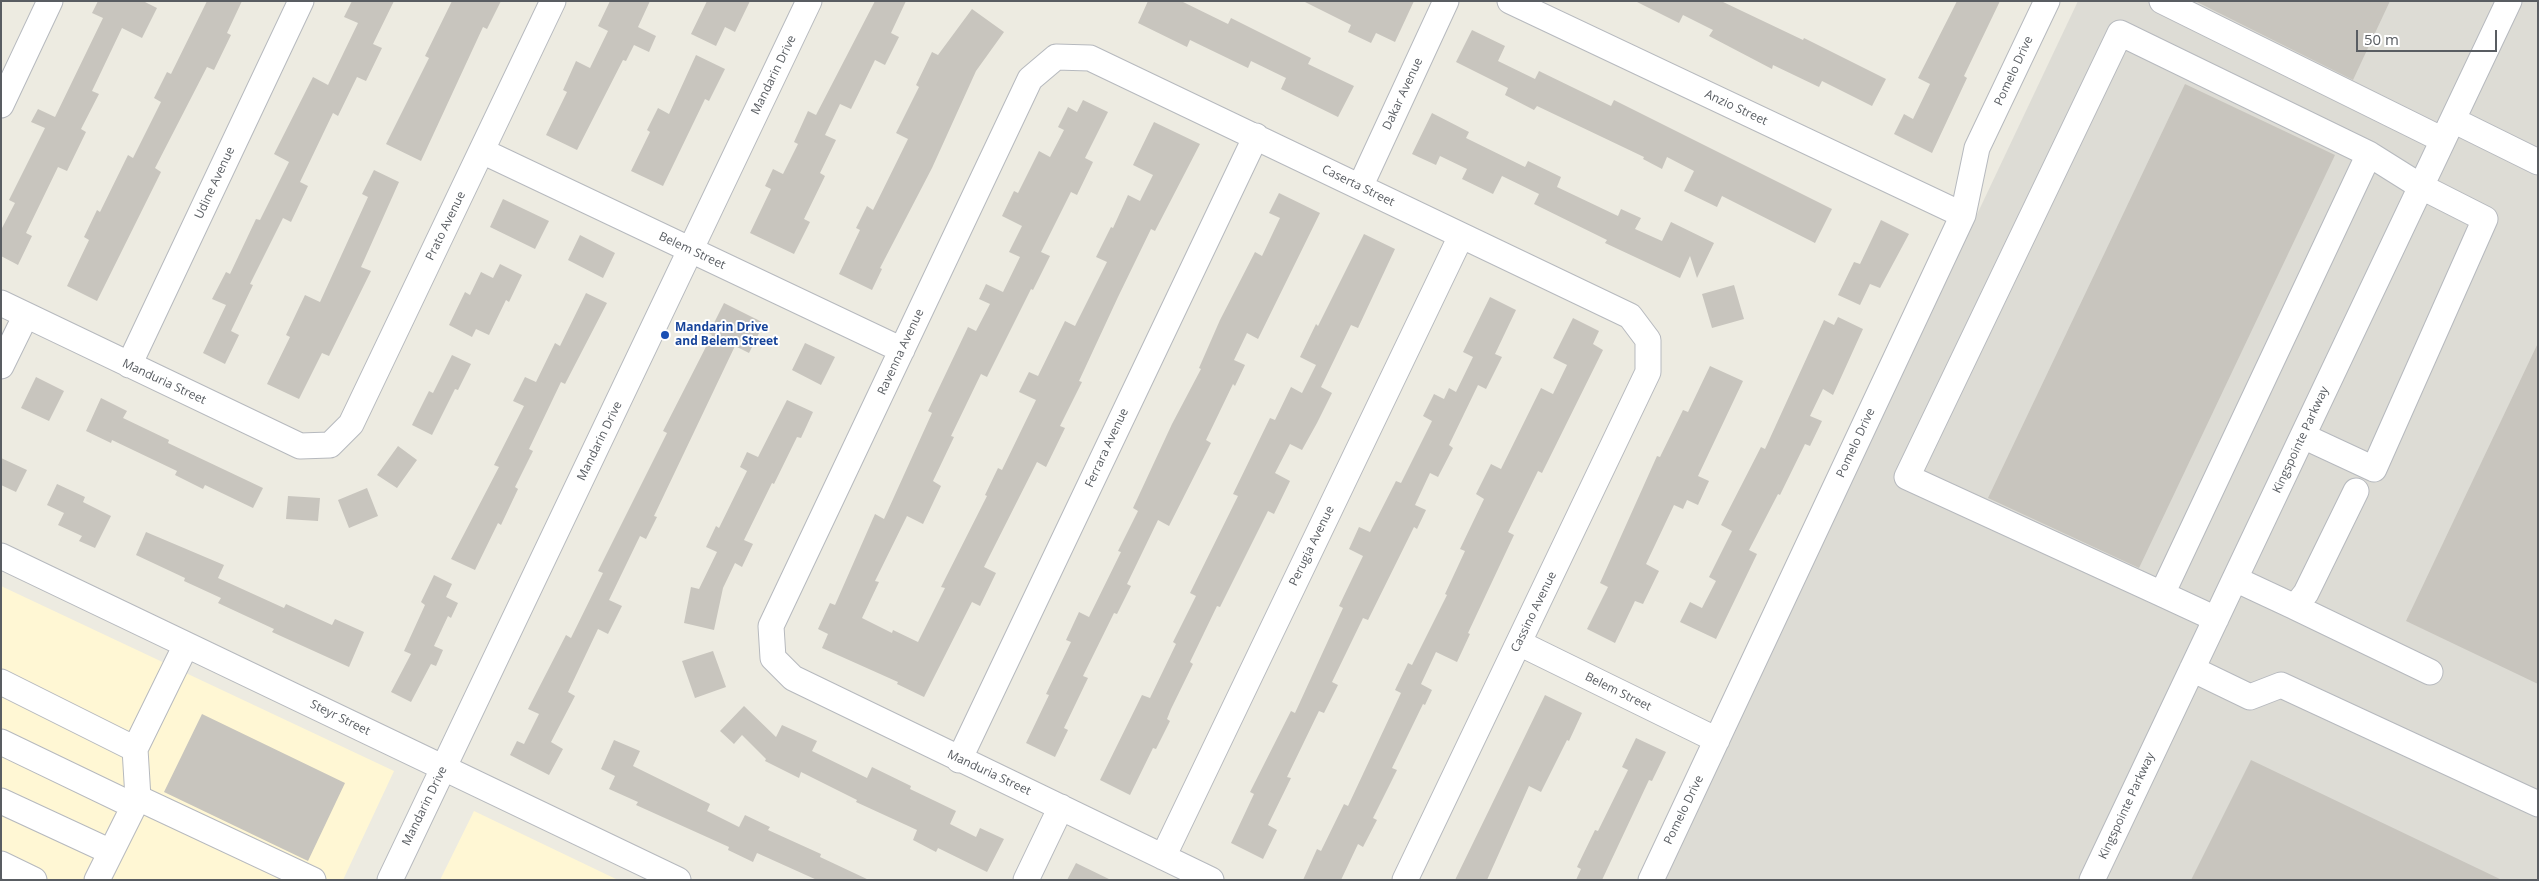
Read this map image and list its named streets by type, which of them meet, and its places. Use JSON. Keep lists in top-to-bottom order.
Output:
{
  "streets": {
    "street": [
      "Pomelo Drive",
      "Mandarin Drive",
      "Dakar Avenue",
      "Anzio Street",
      "Udine Avenue",
      "Caserta Street",
      "Prato Avenue",
      "Belem Street",
      "Ravenna Avenue",
      "Manduria Street",
      "Kingspointe Parkway",
      "Ferrara Avenue",
      "Perugia Avenue",
      "Cassino Avenue",
      "Steyr Street"
    ]
  },
  "crossings": [
    ["Pomelo Drive", "Anzio Street"],
    ["Pomelo Drive", "Belem Street"],
    ["Mandarin Drive", "Belem Street"],
    ["Mandarin Drive", "Steyr Street"],
    ["Dakar Avenue", "Caserta Street"],
    ["Udine Avenue", "Manduria Street"],
    ["Caserta Street", "Ravenna Avenue"],
    ["Caserta Street", "Ferrara Avenue"],
    ["Caserta Street", "Perugia Avenue"],
    ["Caserta Street", "Cassino Avenue"],
    ["Prato Avenue", "Belem Street"],
    ["Prato Avenue", "Manduria Street"],
    ["Belem Street", "Ravenna Avenue"],
    ["Belem Street", "Cassino Avenue"],
    ["Ravenna Avenue", "Manduria Street"],
    ["Manduria Street", "Ferrara Avenue"],
    ["Manduria Street", "Perugia Avenue"]
  ],
  "places": ["Mandarin Drive and Belem Street"],
  "scale_bar": "50 m"
}
